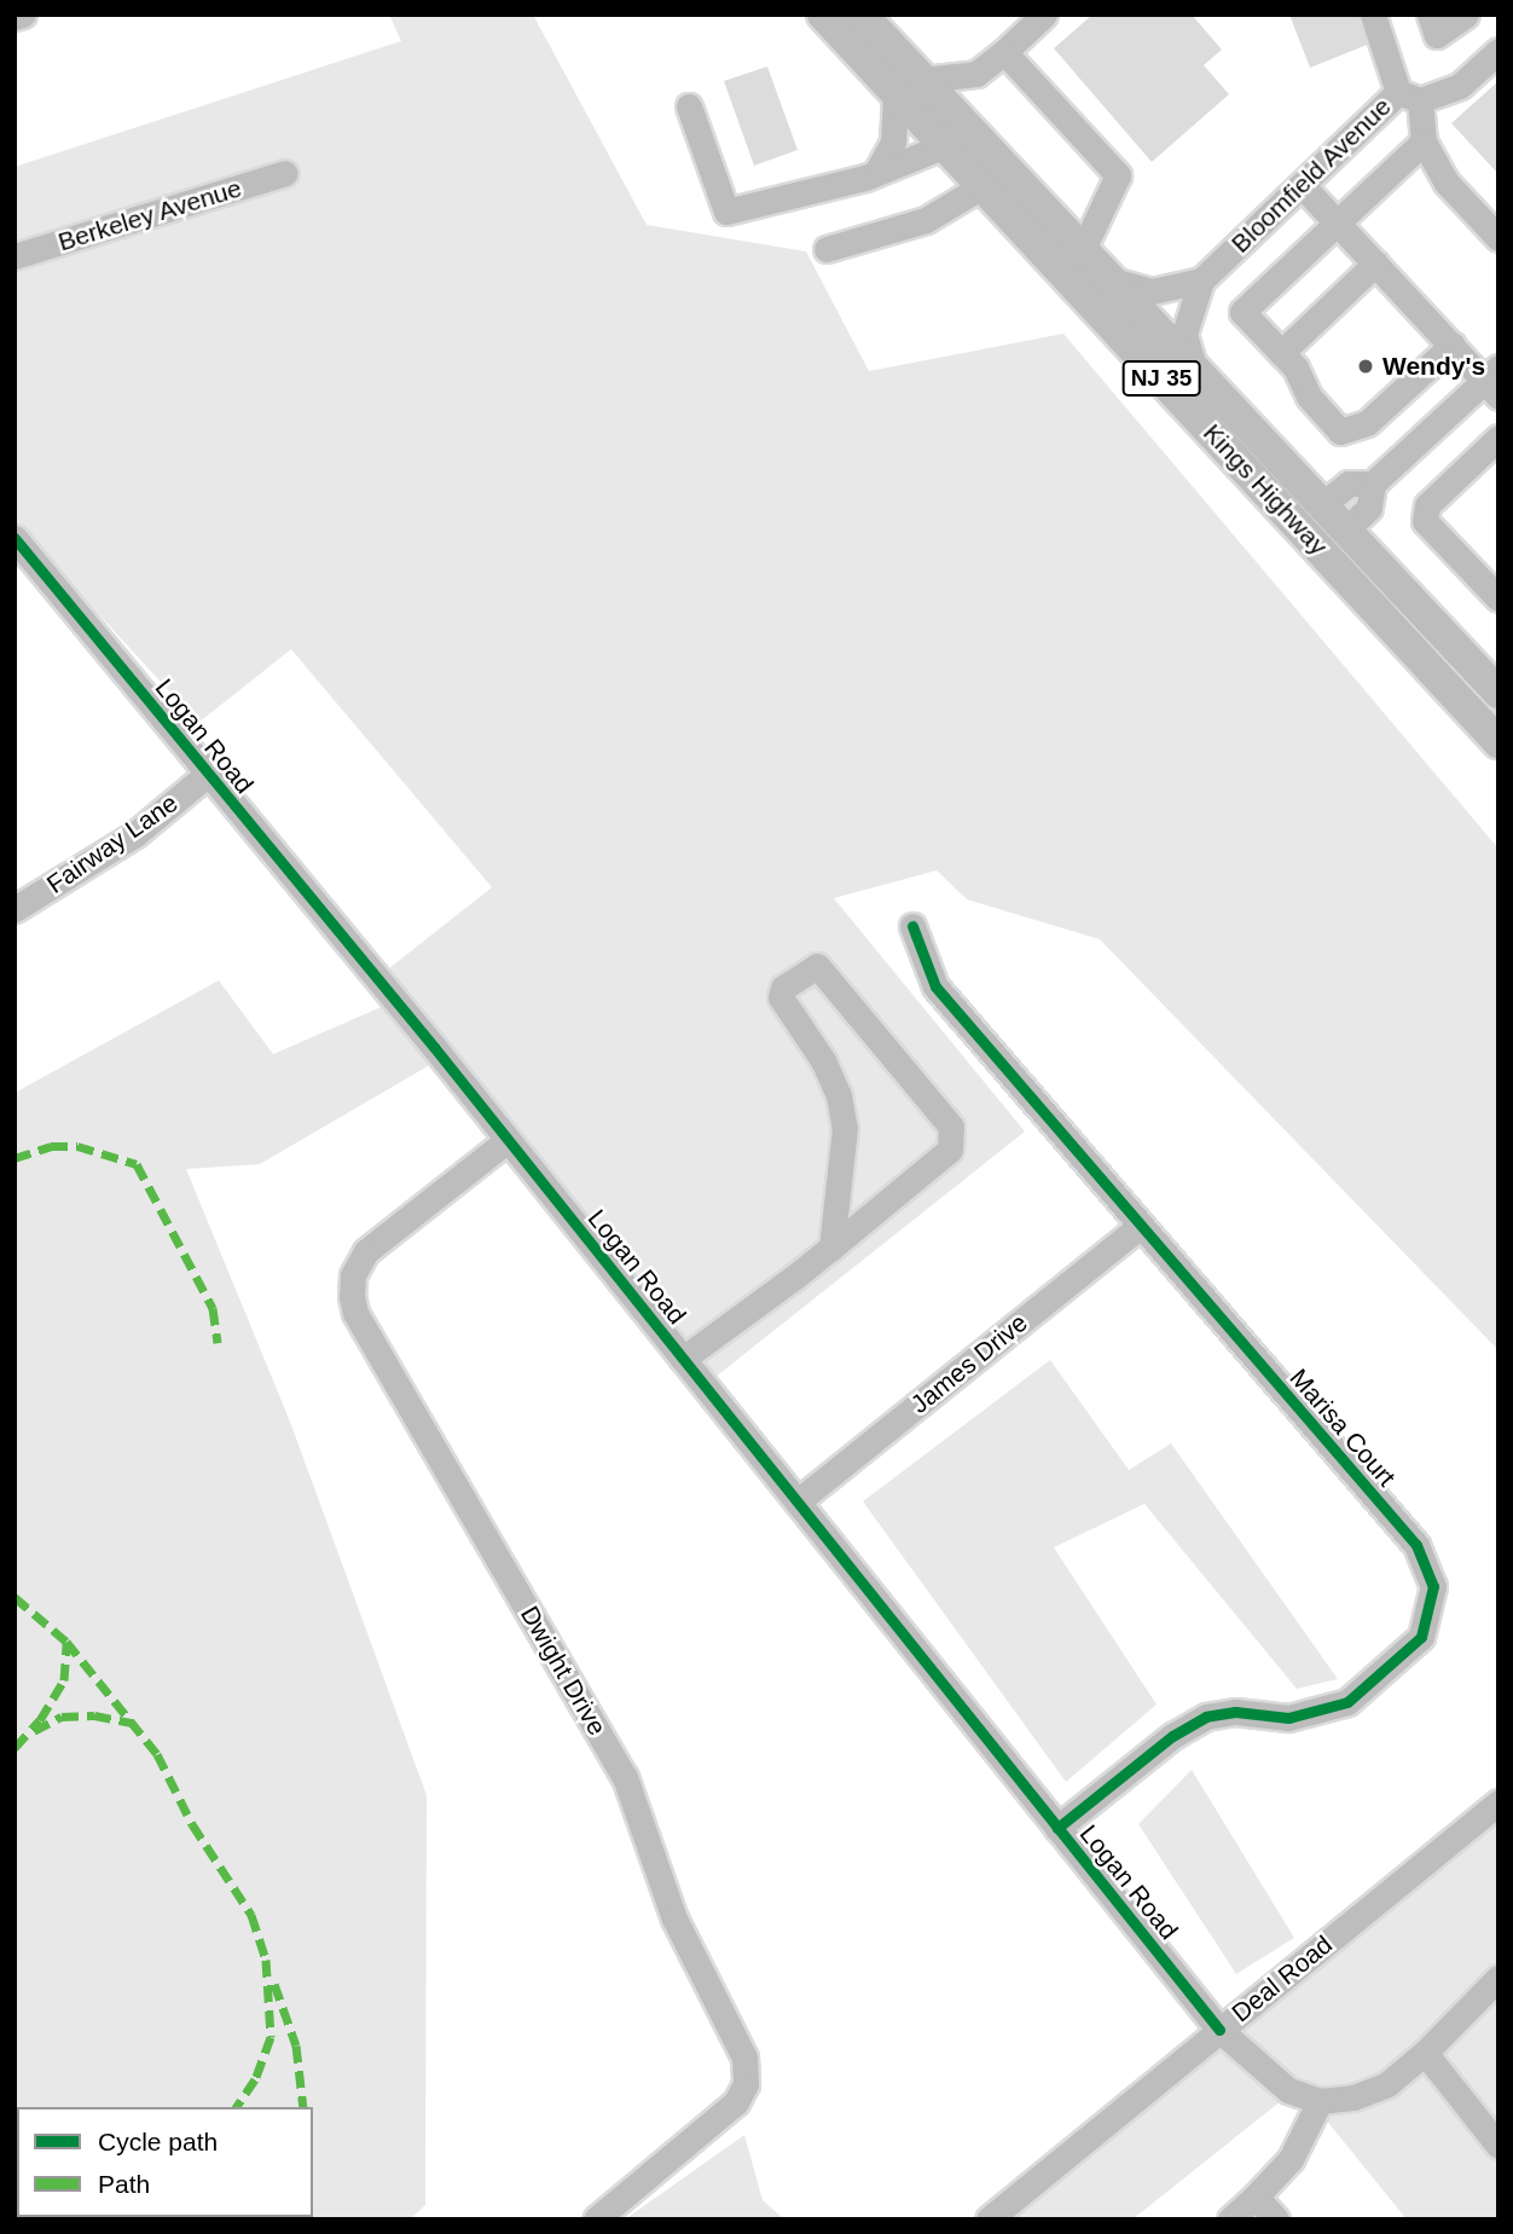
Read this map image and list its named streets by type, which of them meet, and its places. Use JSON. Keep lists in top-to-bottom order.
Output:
{
  "streets": {
    "main road": ["NJ 35", "Kings Highway"],
    "street": [
      "Bloomfield Avenue",
      "Berkeley Avenue",
      "Logan Road",
      "Fairway Lane",
      "James Drive",
      "Marisa Court",
      "Dwight Drive",
      "Deal Road"
    ]
  },
  "crossings": [
    ["Bloomfield Avenue", "Kings Highway"],
    ["Logan Road", "Fairway Lane"],
    ["Logan Road", "James Drive"],
    ["Logan Road", "Marisa Court"],
    ["Logan Road", "Dwight Drive"],
    ["Logan Road", "Deal Road"],
    ["James Drive", "Marisa Court"]
  ],
  "places": ["Wendy's"],
  "legend": ["Cycle path", "Path"]
}
